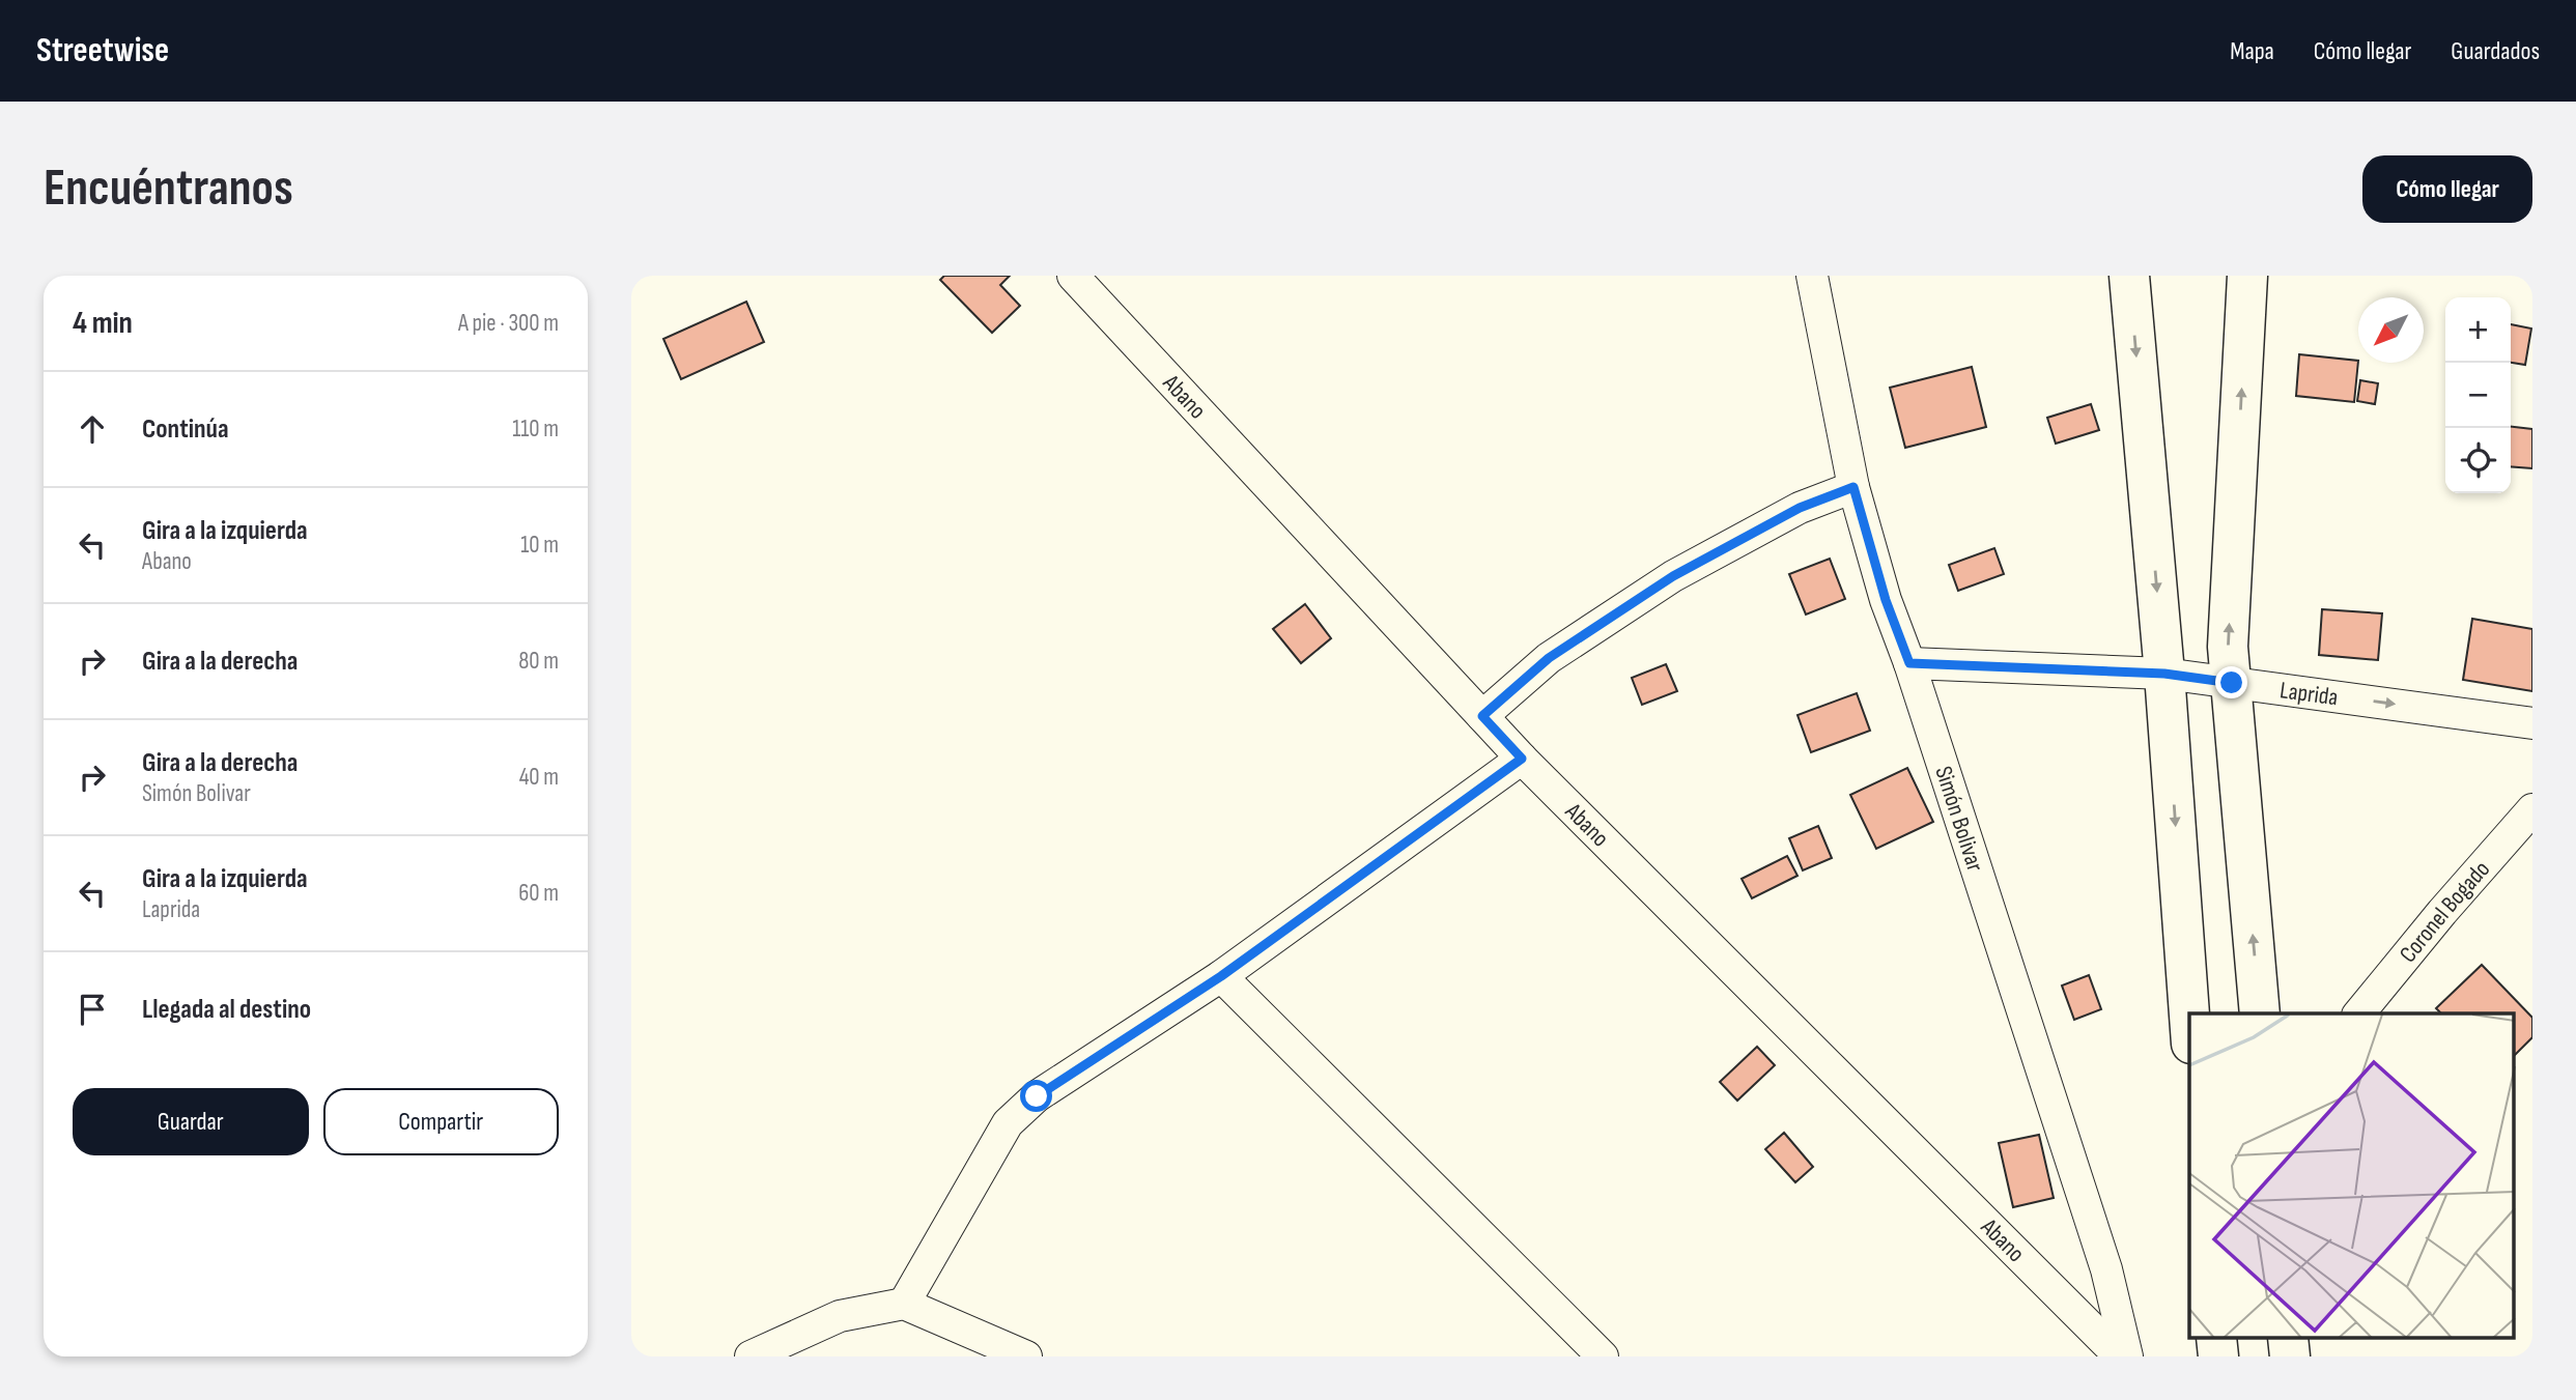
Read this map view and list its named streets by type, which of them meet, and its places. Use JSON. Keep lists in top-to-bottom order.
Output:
{
  "streets": {
    "street": [
      "Abano",
      "Laprida",
      "Simón Bolivar",
      "Coronel Bogado"
    ]
  },
  "crossings": [
    ["Laprida", "Simón Bolivar"]
  ],
  "one_way": ["Laprida"],
  "north": "bottom left",
  "page": {
    "header": "Streetwise",
    "nav": ["Mapa", "Cómo llegar", "Guardados"],
    "buttons": [
      "Cómo llegar",
      ["Guardar", "Compartir"]
    ],
    "title": "Encuéntranos",
    "heading": ["4 min", "A pie · 300 m"],
    "map_buttons": ["+", "−"],
    "list": [
      ["Continúa", "110 m"],
      ["Gira a la izquierda", "Abano", "10 m"],
      ["Gira a la derecha", "80 m"],
      ["Gira a la derecha", "Simón Bolivar", "40 m"],
      ["Gira a la izquierda", "Laprida", "60 m"],
      "Llegada al destino"
    ]
  }
}
